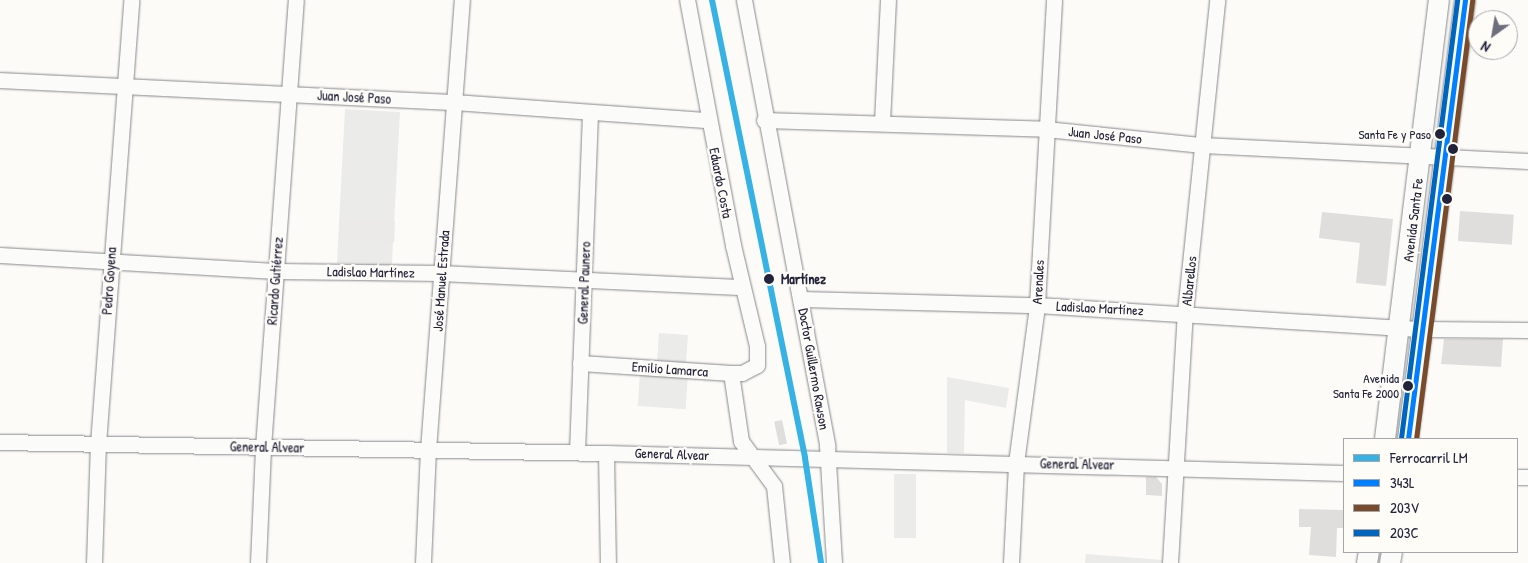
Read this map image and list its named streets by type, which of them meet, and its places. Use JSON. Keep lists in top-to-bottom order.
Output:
{
  "streets": {
    "main road": ["Avenida Santa Fe"],
    "street": [
      "Juan José Paso",
      "Eduardo Costa",
      "Ladislao Martínez",
      "Pedro Goyena",
      "Ricardo Gutiérrez",
      "José Manuel Estrada",
      "Albarellos",
      "Arenales",
      "General Paunero",
      "Emilio Lamarca",
      "Doctor Guillermo Rawson",
      "General Alvear"
    ]
  },
  "crossings": [
    ["Juan José Paso", "Eduardo Costa"],
    ["Juan José Paso", "Avenida Santa Fe"],
    ["Juan José Paso", "Pedro Goyena"],
    ["Juan José Paso", "Ricardo Gutiérrez"],
    ["Juan José Paso", "José Manuel Estrada"],
    ["Juan José Paso", "Albarellos"],
    ["Juan José Paso", "Arenales"],
    ["Juan José Paso", "General Paunero"],
    ["Juan José Paso", "Doctor Guillermo Rawson"],
    ["Eduardo Costa", "Ladislao Martínez"],
    ["Eduardo Costa", "Emilio Lamarca"],
    ["Avenida Santa Fe", "Ladislao Martínez"],
    ["Ladislao Martínez", "Pedro Goyena"],
    ["Ladislao Martínez", "Ricardo Gutiérrez"],
    ["Ladislao Martínez", "José Manuel Estrada"],
    ["Ladislao Martínez", "Albarellos"],
    ["Ladislao Martínez", "Arenales"],
    ["Ladislao Martínez", "General Paunero"],
    ["Ladislao Martínez", "Doctor Guillermo Rawson"],
    ["Pedro Goyena", "General Alvear"],
    ["Ricardo Gutiérrez", "General Alvear"],
    ["José Manuel Estrada", "General Alvear"],
    ["Albarellos", "General Alvear"],
    ["Arenales", "General Alvear"],
    ["General Paunero", "Emilio Lamarca"],
    ["General Paunero", "General Alvear"],
    ["Doctor Guillermo Rawson", "General Alvear"]
  ],
  "places": ["Santa Fe y Paso", "Martínez", "Avenida Santa Fe 2000"],
  "lines": [
    "rail line LM",
    "transit line 343L",
    "transit line 203C",
    "transit line 203V"
  ],
  "legend": [
    "Ferrocarril LM",
    "343L",
    "203V",
    "203C"
  ],
  "north": "bottom left"
}
